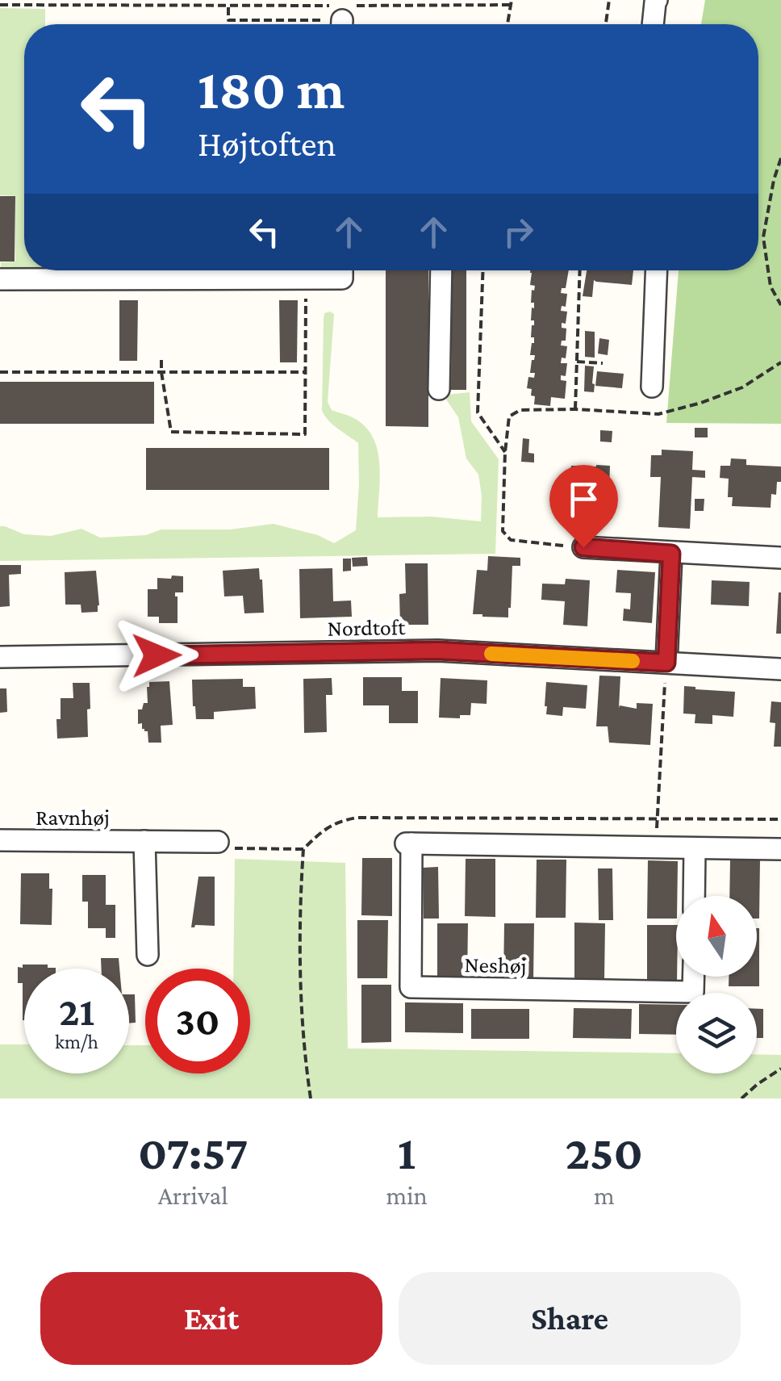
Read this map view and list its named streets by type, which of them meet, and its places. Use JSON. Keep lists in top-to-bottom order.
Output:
{
  "streets": {
    "street": ["Nordtoft", "Ravnhøj", "Neshøj"]
  },
  "north": "top",
  "page": {
    "turn": ["180 m", "Højtoften"],
    "speed": "21 km/h",
    "limit": "30",
    "eta": [
      "07:57",
      "Arrival",
      "1",
      "min",
      "250",
      "m"
    ],
    "buttons": ["Exit", "Share"]
  }
}
